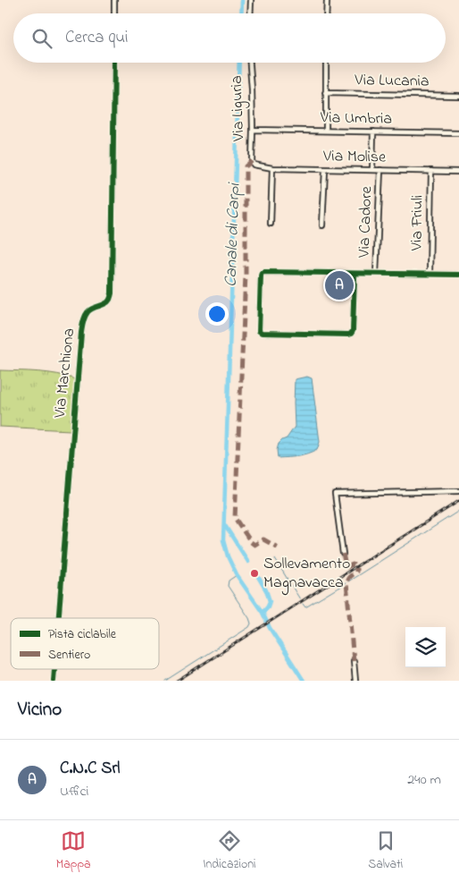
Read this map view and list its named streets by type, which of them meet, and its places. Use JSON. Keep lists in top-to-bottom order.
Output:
{
  "streets": {
    "street": [
      "Via Lucania",
      "Via Liguria",
      "Via Umbria",
      "Via Molise",
      "Via Cadore",
      "Via Friuli",
      "Via Marchiona"
    ]
  },
  "crossings": [
    ["Via Liguria", "Via Umbria"],
    ["Via Liguria", "Via Molise"],
    ["Via Molise", "Via Cadore"],
    ["Via Molise", "Via Friuli"]
  ],
  "water": ["Canale di Carpi"],
  "places": ["Sollevamento Magnavacca"],
  "legend": ["Pista ciclabile", "Sentiero"],
  "page": {
    "search": "Cerca qui",
    "pins": "A",
    "heading": "Vicino",
    "list": [
      {
        "mark": "A",
        "name": "C.N.C Srl",
        "note": "Uffici",
        "value": "240 m"
      }
    ],
    "nav": ["Mappa", "Indicazioni", "Salvati"]
  }
}
